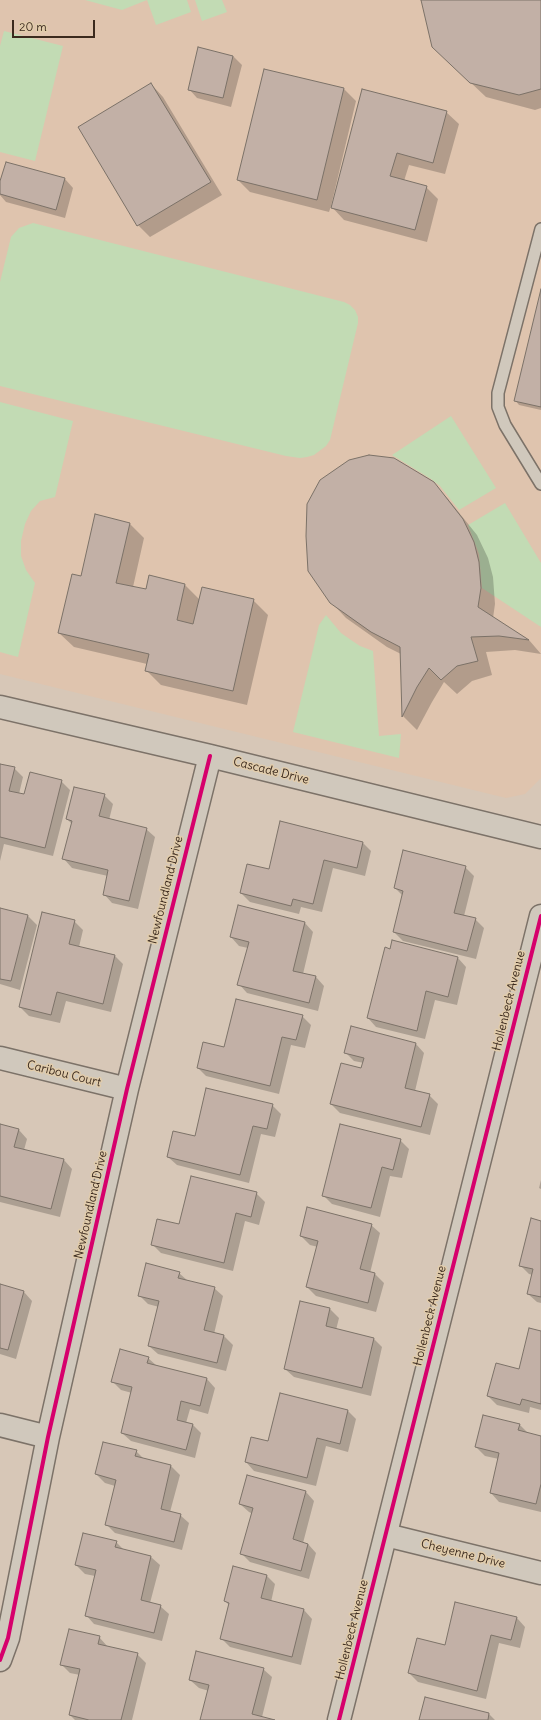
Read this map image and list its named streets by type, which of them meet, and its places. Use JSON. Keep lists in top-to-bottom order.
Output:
{
  "streets": {
    "street": [
      "Cascade Drive",
      "Newfoundland Drive",
      "Hollenbeck Avenue",
      "Caribou Court",
      "Cheyenne Drive"
    ]
  },
  "crossings": [
    ["Cascade Drive", "Newfoundland Drive"],
    ["Newfoundland Drive", "Caribou Court"],
    ["Hollenbeck Avenue", "Cheyenne Drive"]
  ],
  "scale_bar": "20 m"
}
